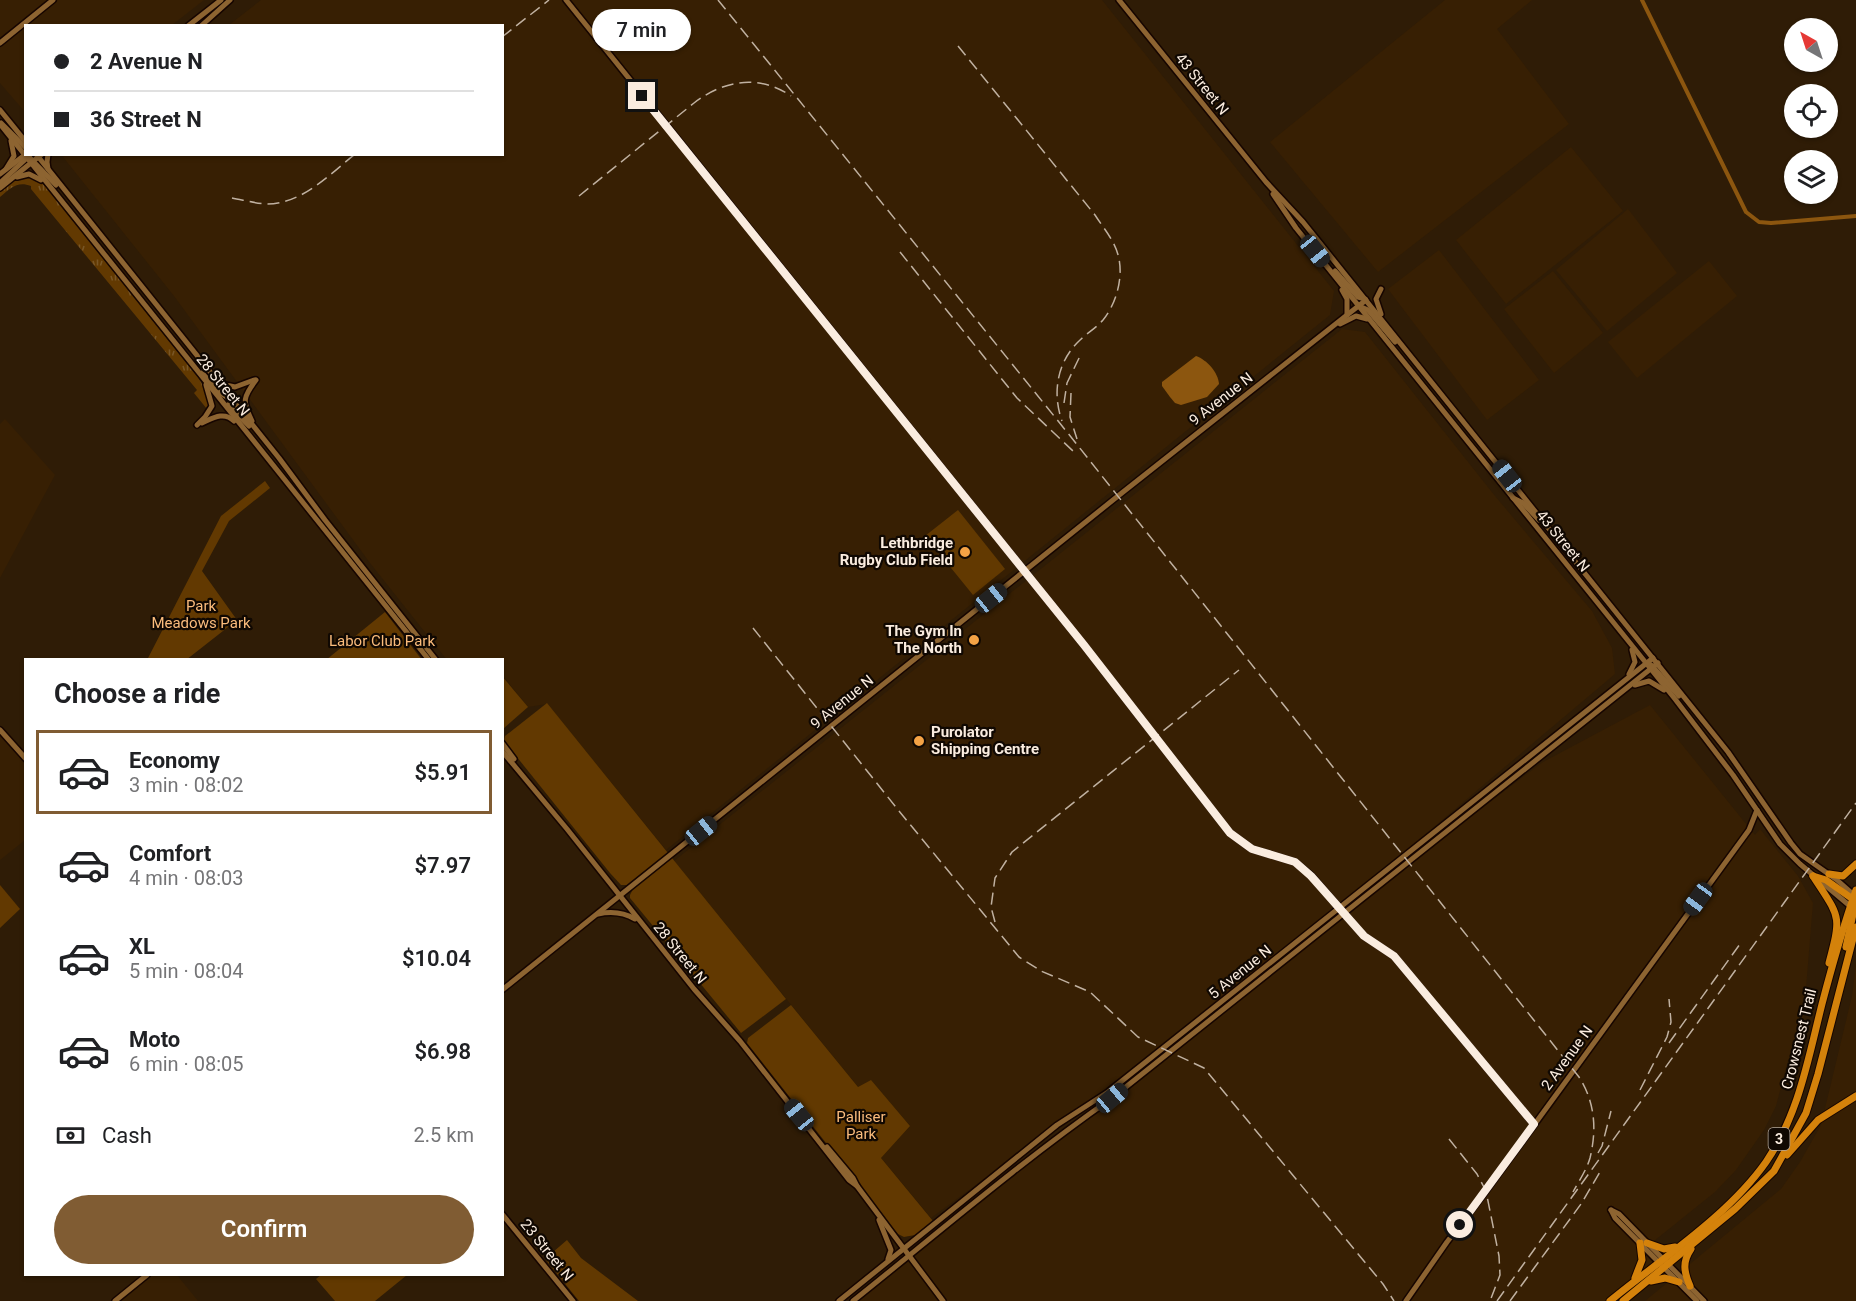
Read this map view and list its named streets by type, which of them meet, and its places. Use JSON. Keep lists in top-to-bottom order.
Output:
{
  "streets": {
    "highway": ["Crowsnest Trail", "3"],
    "main road": [
      "43 Street N",
      "28 Street N",
      "9 Avenue N",
      "5 Avenue N",
      "2 Avenue N",
      "23 Street N"
    ]
  },
  "crossings": [
    ["43 Street N", "9 Avenue N"],
    ["43 Street N", "5 Avenue N"],
    ["43 Street N", "Crowsnest Trail"],
    ["43 Street N", "2 Avenue N"],
    ["28 Street N", "9 Avenue N"],
    ["28 Street N", "5 Avenue N"]
  ],
  "parks": ["Park Meadows Park", "Labor Club Park", "Palliser Park"],
  "places": ["Lethbridge Rugby Club Field", "The Gym In The North", "Purolator Shipping Centre"],
  "north": "top left",
  "page": {
    "bubble": "7 min",
    "banner": ["2 Avenue N", "36 Street N"],
    "heading": "Choose a ride",
    "list": [
      {
        "name": "Economy",
        "note": "3 min · 08:02",
        "value": "$5.91"
      },
      {
        "name": "Comfort",
        "note": "4 min · 08:03",
        "value": "$7.97"
      },
      {
        "name": "XL",
        "note": "5 min · 08:04",
        "value": "$10.04"
      },
      {
        "name": "Moto",
        "note": "6 min · 08:05",
        "value": "$6.98"
      }
    ],
    "pay": ["Cash", "2.5 km"],
    "buttons": "Confirm"
  }
}
